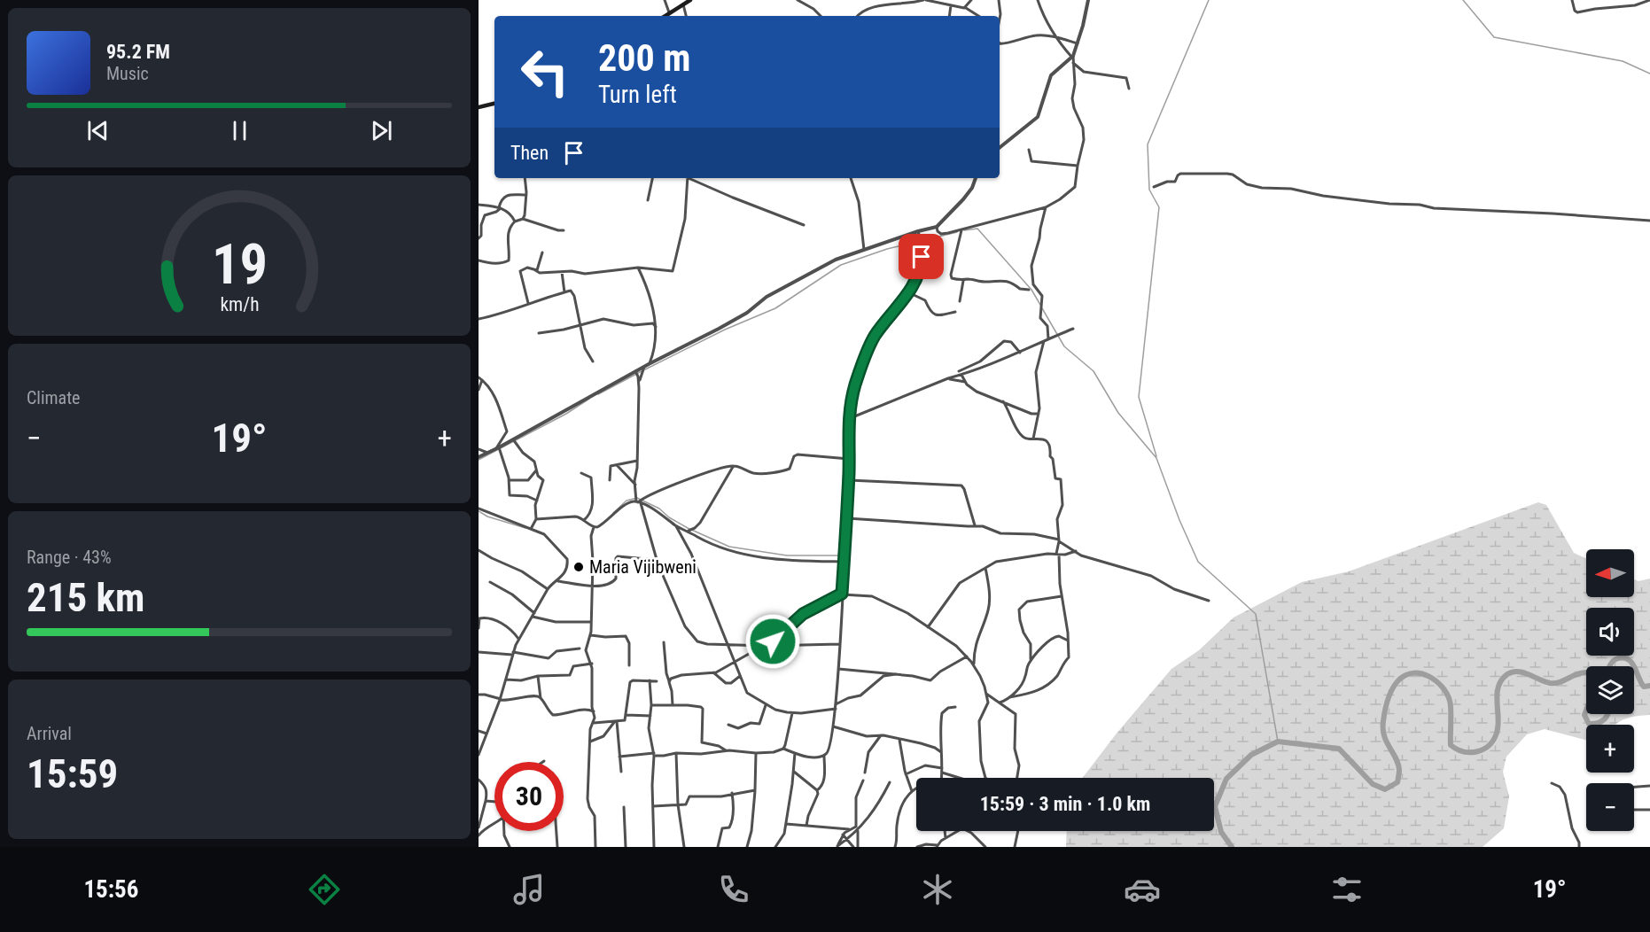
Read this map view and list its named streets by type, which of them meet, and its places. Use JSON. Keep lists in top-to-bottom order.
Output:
{
  "places": ["Maria Vijibweni"],
  "north": "left",
  "page": {
    "turn": ["200 m", "Turn left"],
    "song": ["95.2 FM", "Music"],
    "then": "Then",
    "tile": [
      "Climate",
      ["Range · 43%", "215 km"],
      ["Arrival", "15:59"]
    ],
    "heat": ["−", "19°", "+"],
    "map_buttons": ["+", "−"],
    "limit": "30",
    "trip": "15:59 · 3 min · 1.0 km",
    "tabs": ["15:56", "19°"],
    "gauge": ["19", "km/h"]
  }
}
